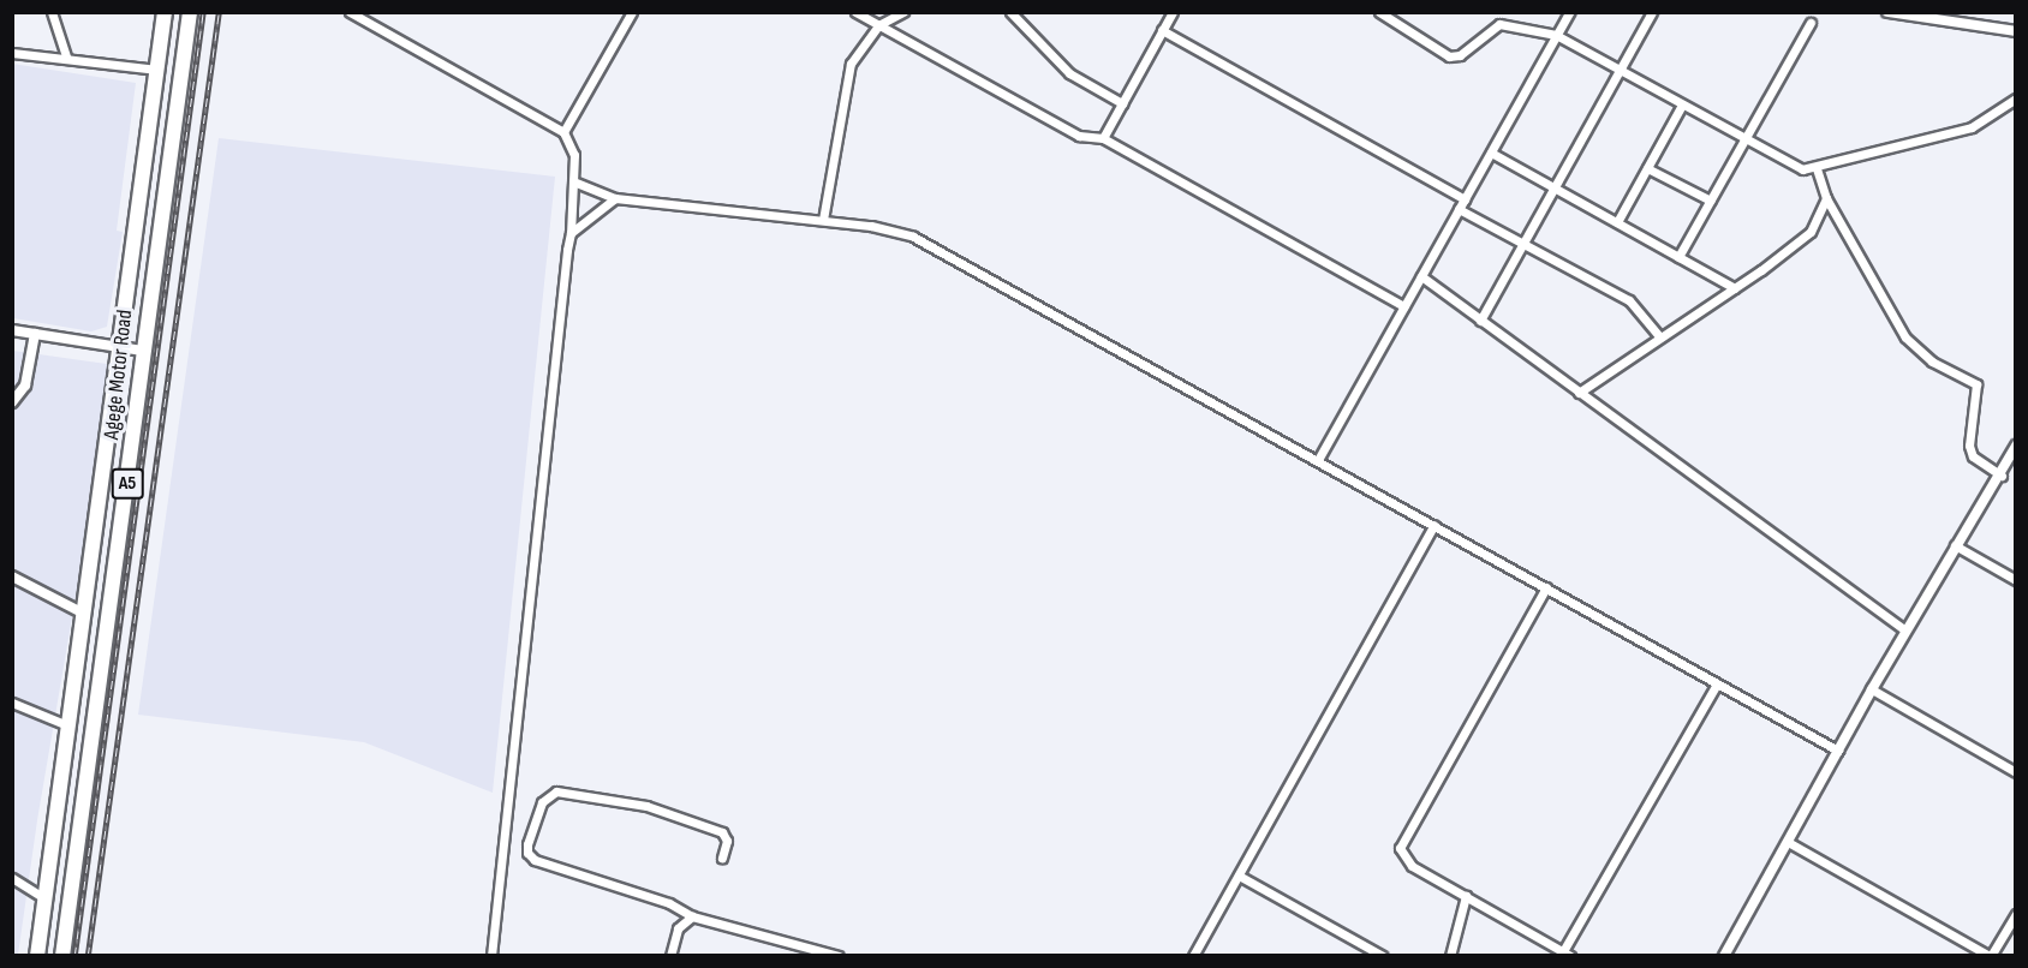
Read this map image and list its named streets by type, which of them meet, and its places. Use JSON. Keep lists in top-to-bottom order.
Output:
{
  "streets": {
    "highway": ["Agege Motor Road", "A5"]
  }
}
